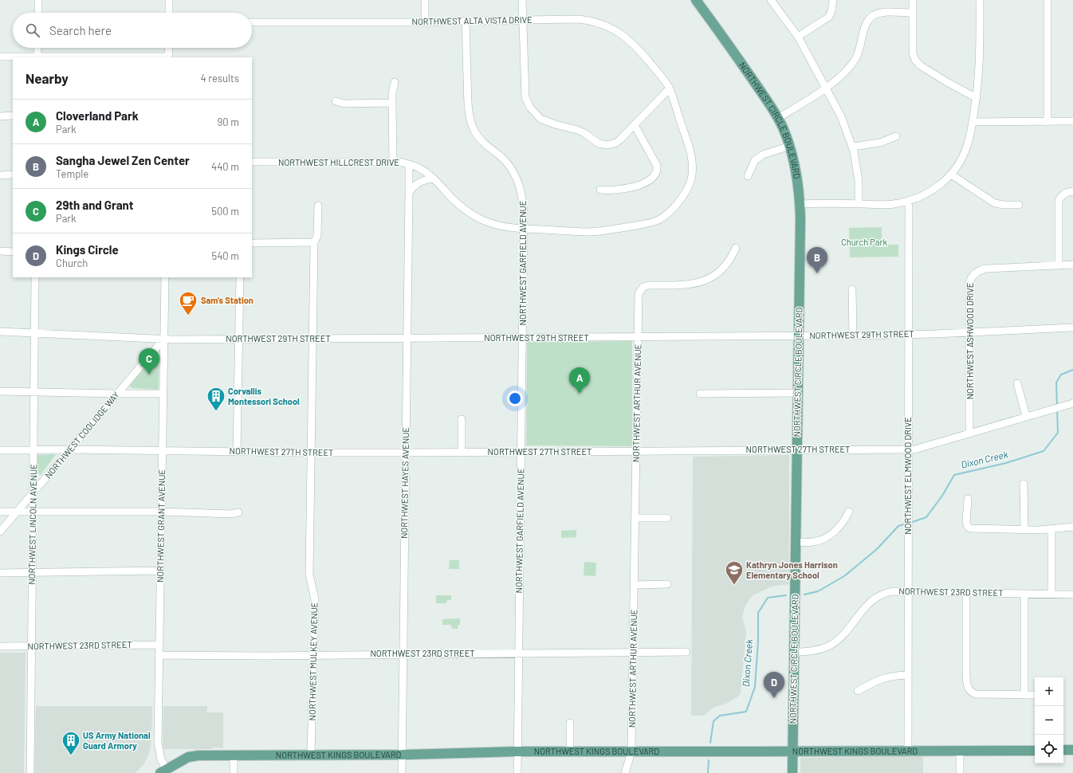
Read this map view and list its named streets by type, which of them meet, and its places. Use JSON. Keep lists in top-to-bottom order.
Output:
{
  "streets": {
    "main road": ["NORTHWEST CIRCLE BOULEVARD", "NORTHWEST KINGS BOULEVARD"],
    "street": [
      "NORTHWEST ALTA VISTA DRIVE",
      "NORTHWEST HILLCREST DRIVE",
      "NORTHWEST GARFIELD AVENUE",
      "NORTHWEST 29TH STREET",
      "NORTHWEST ASHWOOD DRIVE",
      "NORTHWEST ARTHUR AVENUE",
      "NORTHWEST COOLIDGE WAY",
      "NORTHWEST 27TH STREET",
      "NORTHWEST ELMWOOD DRIVE",
      "NORTHWEST HAYES AVENUE",
      "NORTHWEST LINCOLN AVENUE",
      "NORTHWEST GRANT AVENUE",
      "NORTHWEST 23RD STREET",
      "NORTHWEST MULKEY AVENUE"
    ]
  },
  "crossings": [
    ["NORTHWEST ALTA VISTA DRIVE", "NORTHWEST HILLCREST DRIVE"],
    ["NORTHWEST ALTA VISTA DRIVE", "NORTHWEST GARFIELD AVENUE"],
    ["NORTHWEST CIRCLE BOULEVARD", "NORTHWEST 29TH STREET"],
    ["NORTHWEST CIRCLE BOULEVARD", "NORTHWEST 27TH STREET"],
    ["NORTHWEST CIRCLE BOULEVARD", "NORTHWEST 23RD STREET"],
    ["NORTHWEST CIRCLE BOULEVARD", "NORTHWEST KINGS BOULEVARD"],
    ["NORTHWEST HILLCREST DRIVE", "NORTHWEST GARFIELD AVENUE"],
    ["NORTHWEST HILLCREST DRIVE", "NORTHWEST HAYES AVENUE"],
    ["NORTHWEST GARFIELD AVENUE", "NORTHWEST 29TH STREET"],
    ["NORTHWEST GARFIELD AVENUE", "NORTHWEST 27TH STREET"],
    ["NORTHWEST GARFIELD AVENUE", "NORTHWEST 23RD STREET"],
    ["NORTHWEST GARFIELD AVENUE", "NORTHWEST KINGS BOULEVARD"],
    ["NORTHWEST 29TH STREET", "NORTHWEST ASHWOOD DRIVE"],
    ["NORTHWEST 29TH STREET", "NORTHWEST ARTHUR AVENUE"],
    ["NORTHWEST 29TH STREET", "NORTHWEST COOLIDGE WAY"],
    ["NORTHWEST 29TH STREET", "NORTHWEST ELMWOOD DRIVE"],
    ["NORTHWEST 29TH STREET", "NORTHWEST HAYES AVENUE"],
    ["NORTHWEST 29TH STREET", "NORTHWEST LINCOLN AVENUE"],
    ["NORTHWEST 29TH STREET", "NORTHWEST GRANT AVENUE"],
    ["NORTHWEST 29TH STREET", "NORTHWEST MULKEY AVENUE"],
    ["NORTHWEST ASHWOOD DRIVE", "NORTHWEST 27TH STREET"],
    ["NORTHWEST ARTHUR AVENUE", "NORTHWEST 27TH STREET"],
    ["NORTHWEST ARTHUR AVENUE", "NORTHWEST 23RD STREET"],
    ["NORTHWEST ARTHUR AVENUE", "NORTHWEST KINGS BOULEVARD"],
    ["NORTHWEST COOLIDGE WAY", "NORTHWEST 27TH STREET"],
    ["NORTHWEST COOLIDGE WAY", "NORTHWEST LINCOLN AVENUE"],
    ["NORTHWEST COOLIDGE WAY", "NORTHWEST GRANT AVENUE"],
    ["NORTHWEST 27TH STREET", "NORTHWEST ELMWOOD DRIVE"],
    ["NORTHWEST 27TH STREET", "NORTHWEST HAYES AVENUE"],
    ["NORTHWEST 27TH STREET", "NORTHWEST LINCOLN AVENUE"],
    ["NORTHWEST 27TH STREET", "NORTHWEST GRANT AVENUE"],
    ["NORTHWEST 27TH STREET", "NORTHWEST MULKEY AVENUE"],
    ["NORTHWEST ELMWOOD DRIVE", "NORTHWEST 23RD STREET"],
    ["NORTHWEST ELMWOOD DRIVE", "NORTHWEST KINGS BOULEVARD"],
    ["NORTHWEST HAYES AVENUE", "NORTHWEST 23RD STREET"],
    ["NORTHWEST HAYES AVENUE", "NORTHWEST KINGS BOULEVARD"],
    ["NORTHWEST LINCOLN AVENUE", "NORTHWEST 23RD STREET"],
    ["NORTHWEST GRANT AVENUE", "NORTHWEST 23RD STREET"],
    ["NORTHWEST GRANT AVENUE", "NORTHWEST KINGS BOULEVARD"],
    ["NORTHWEST 23RD STREET", "NORTHWEST MULKEY AVENUE"],
    ["NORTHWEST MULKEY AVENUE", "NORTHWEST KINGS BOULEVARD"]
  ],
  "water": ["Dixon Creek"],
  "parks": ["Church Park"],
  "places": {
    "cafe": ["Sam's Station"],
    "building": ["Corvallis Montessori School", "US Army National Guard Armory"],
    "school or university": ["Kathryn Jones Harrison Elementary School"]
  },
  "page": {
    "search": "Search here",
    "heading": ["Nearby", "4 results"],
    "list": [
      {
        "mark": "A",
        "name": "Cloverland Park",
        "note": "Park",
        "value": "90 m"
      },
      {
        "mark": "B",
        "name": "Sangha Jewel Zen Center",
        "note": "Temple",
        "value": "440 m"
      },
      {
        "mark": "C",
        "name": "29th and Grant",
        "note": "Park",
        "value": "500 m"
      },
      {
        "mark": "D",
        "name": "Kings Circle",
        "note": "Church",
        "value": "540 m"
      }
    ],
    "pins": [
      "B",
      "C",
      "A",
      "D"
    ],
    "map_buttons": ["+", "−"]
  }
}
